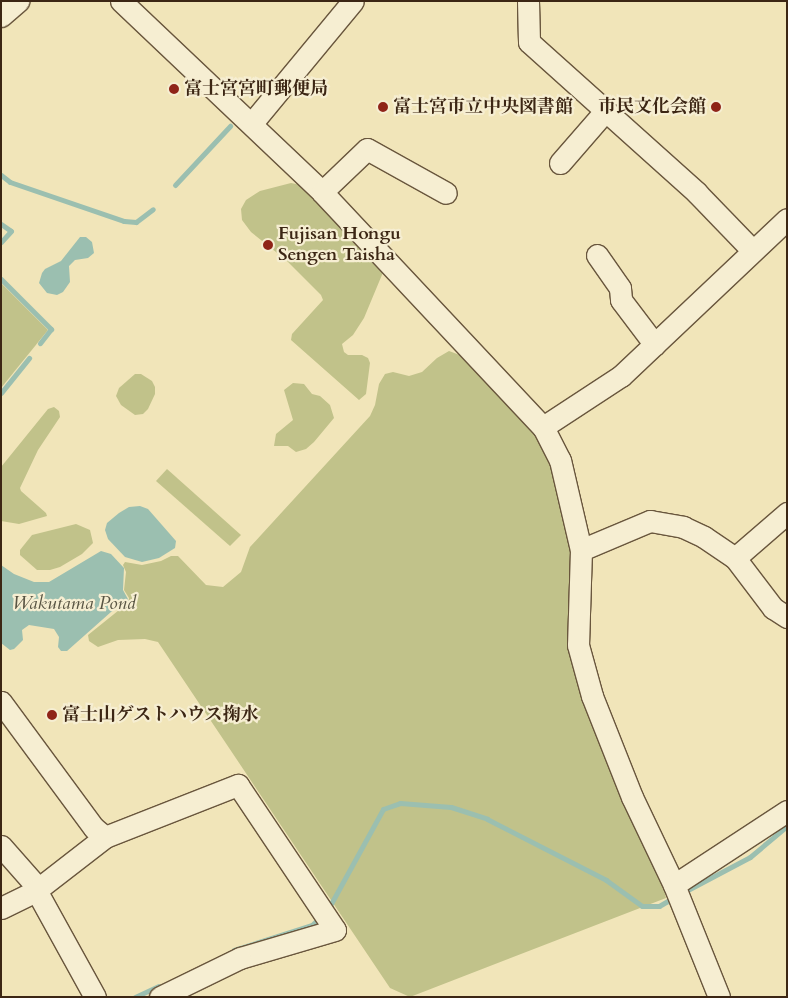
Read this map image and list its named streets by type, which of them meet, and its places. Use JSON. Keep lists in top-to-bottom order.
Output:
{
  "water": ["Wakutama Pond"],
  "places": [
    "富士宮宮町郵便局",
    "富士宮市立中央図書館",
    "市民文化会館",
    "Fujisan Hongu Sengen Taisha",
    "富士山ゲストハウス掬水"
  ]
}
